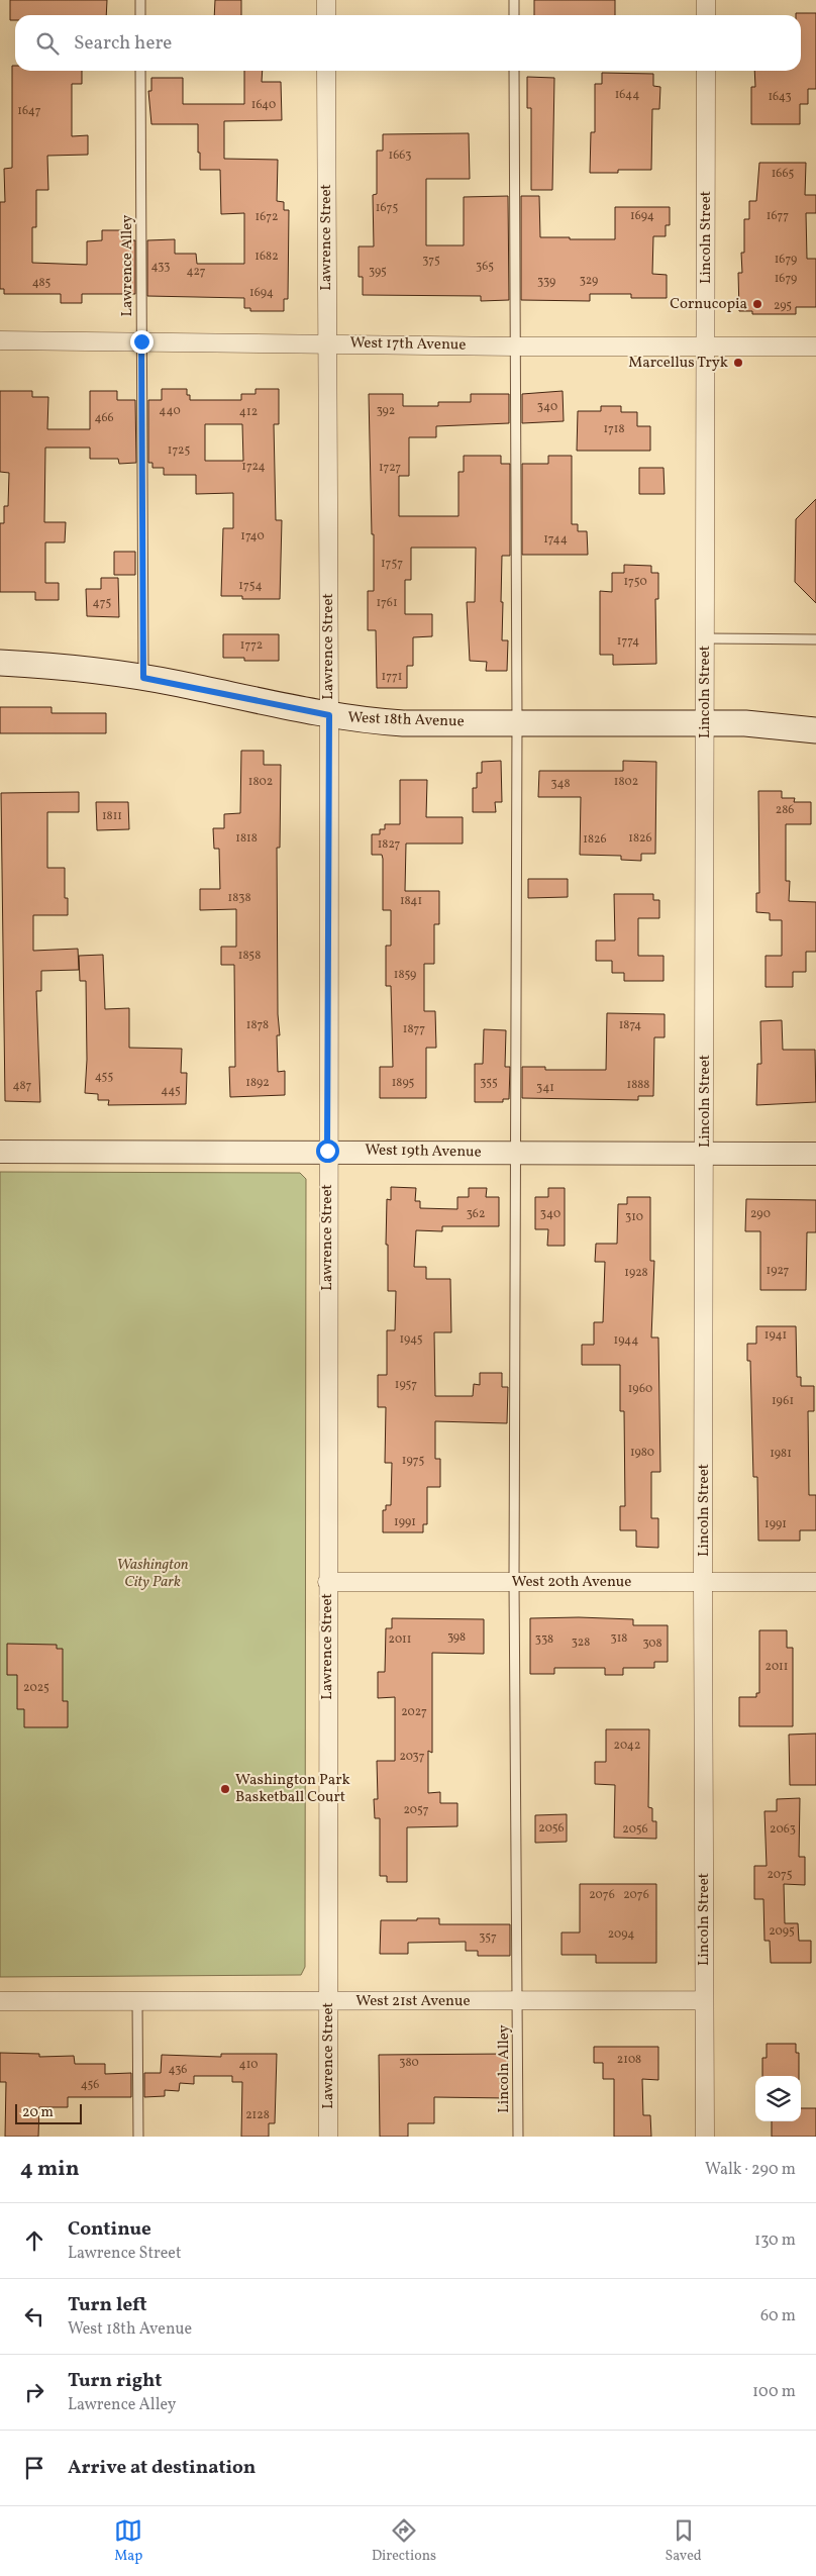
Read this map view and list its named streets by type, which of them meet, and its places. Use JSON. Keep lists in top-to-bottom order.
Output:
{
  "streets": {
    "main road": ["West 18th Avenue"],
    "street": [
      "Lawrence Street",
      "Lincoln Street",
      "West 17th Avenue",
      "West 19th Avenue",
      "West 20th Avenue",
      "West 21st Avenue"
    ],
    "lane": ["Lawrence Alley", "Lincoln Alley"]
  },
  "crossings": [
    ["Lawrence Street", "West 17th Avenue"],
    ["Lawrence Street", "West 18th Avenue"],
    ["Lawrence Street", "West 19th Avenue"],
    ["Lawrence Street", "West 20th Avenue"],
    ["Lawrence Street", "West 21st Avenue"],
    ["Lincoln Street", "West 17th Avenue"],
    ["Lincoln Street", "West 18th Avenue"],
    ["Lincoln Street", "West 19th Avenue"],
    ["Lincoln Street", "West 20th Avenue"],
    ["Lincoln Street", "West 21st Avenue"],
    ["Lawrence Alley", "West 17th Avenue"],
    ["Lawrence Alley", "West 18th Avenue"],
    ["West 17th Avenue", "Lincoln Alley"],
    ["West 18th Avenue", "Lincoln Alley"],
    ["West 19th Avenue", "Lincoln Alley"],
    ["West 20th Avenue", "Lincoln Alley"],
    ["West 21st Avenue", "Lincoln Alley"]
  ],
  "parks": ["Washington City Park"],
  "places": ["Cornucopia", "Marcellus Tryk", "Washington Park Basketball Court"],
  "house_numbers": [
    "1644",
    "1643",
    "1640",
    "1647",
    "1663",
    "1665",
    "1675",
    "1694",
    "1677",
    "1672",
    "1682",
    "1679",
    "375",
    "433",
    "365",
    "427",
    "395",
    "1679",
    "329",
    "339",
    "485",
    "1694",
    "295",
    "340",
    "440",
    "392",
    "412",
    "466",
    "1718",
    "1725",
    "1724",
    "1727",
    "1740",
    "1744",
    "1757",
    "1750",
    "1754",
    "475",
    "1761",
    "1774",
    "1772",
    "1771",
    "1802",
    "1802",
    "348",
    "286",
    "1811",
    "1818",
    "1826",
    "1826",
    "1827",
    "1838",
    "1841",
    "1858",
    "1859",
    "1878",
    "1874",
    "1877",
    "455",
    "1892",
    "1895",
    "355",
    "1888",
    "487",
    "341",
    "445",
    "362",
    "340",
    "290",
    "310",
    "1927",
    "1928",
    "1941",
    "1945",
    "1944",
    "1957",
    "1960",
    "1961",
    "1980",
    "1981",
    "1975",
    "1991",
    "1991",
    "398",
    "318",
    "2011",
    "338",
    "328",
    "308",
    "2011",
    "2025",
    "2027",
    "2042",
    "2037",
    "2057",
    "2056",
    "2056",
    "2063",
    "2075",
    "2076",
    "2076",
    "2095",
    "2094",
    "357",
    "2108",
    "380",
    "410",
    "436",
    "456",
    "2128"
  ],
  "scale_bar": "20 m",
  "page": {
    "search": "Search here",
    "scale": "20 m",
    "heading": ["4 min", "Walk · 290 m"],
    "list": [
      ["Continue", "Lawrence Street", "130 m"],
      ["Turn left", "West 18th Avenue", "60 m"],
      ["Turn right", "Lawrence Alley", "100 m"],
      "Arrive at destination"
    ],
    "nav": ["Map", "Directions", "Saved"]
  }
}
